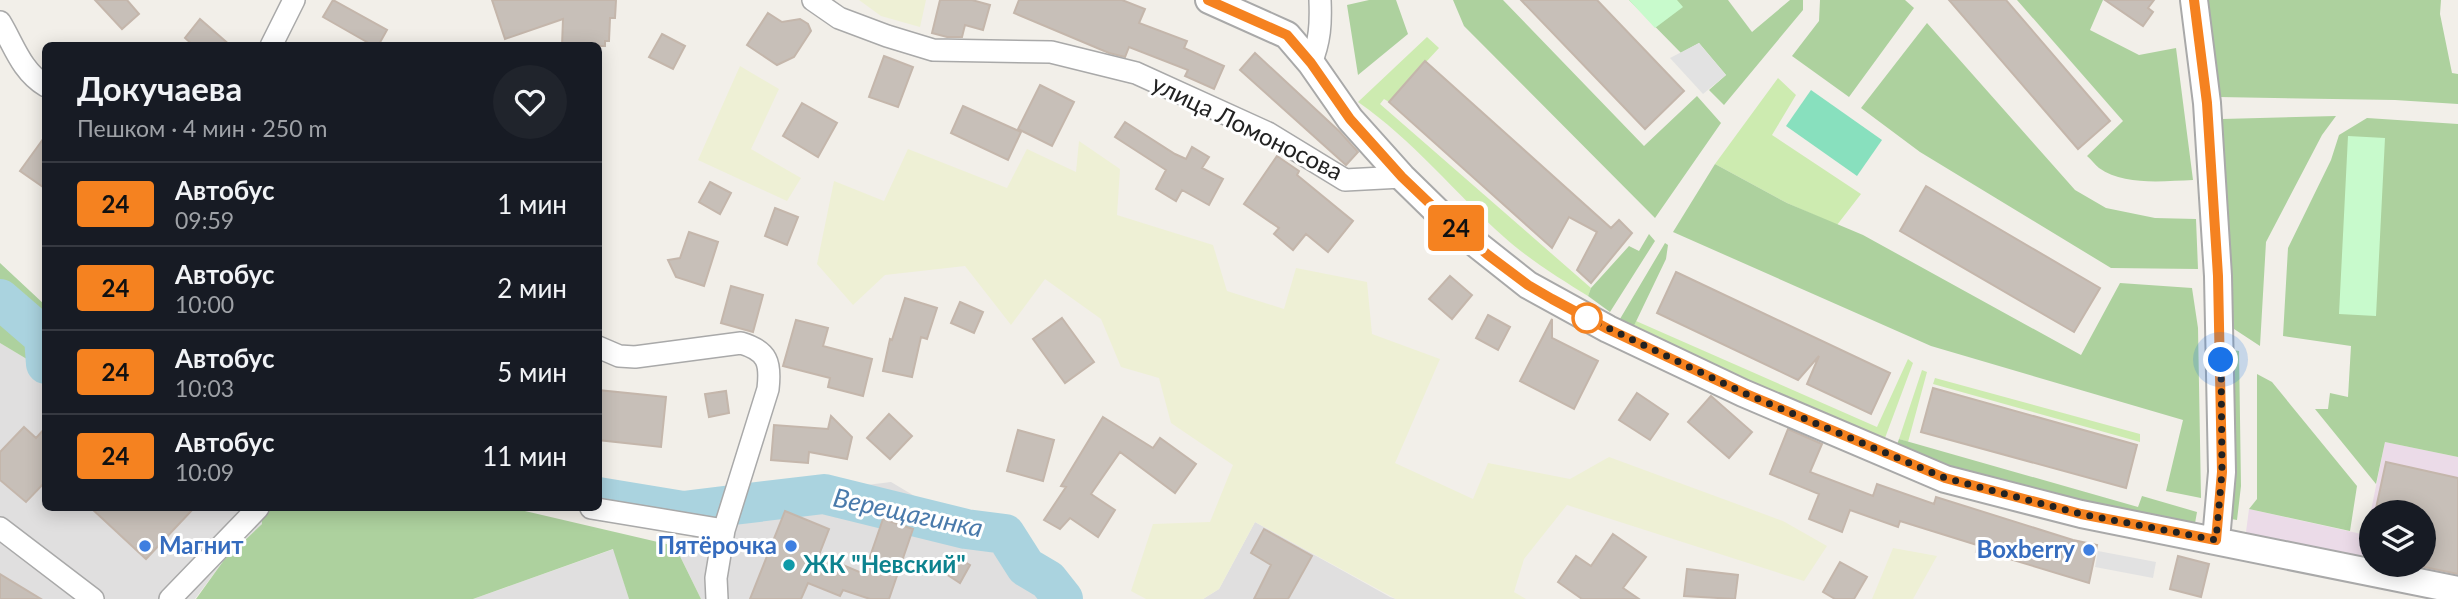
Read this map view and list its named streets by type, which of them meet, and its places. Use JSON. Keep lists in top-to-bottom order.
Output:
{
  "streets": {
    "street": ["улица Ломоносова"]
  },
  "water": ["Верещагинка"],
  "places": [
    "Магнит",
    "Пятёрочка",
    "Boxberry",
    "ЖК \"Невский\""
  ],
  "lines": ["bus line 24"],
  "page": {
    "on_map": "24",
    "heading": ["Докучаева", "Пешком · 4 мин · 250 m"],
    "list": [
      {
        "mark": "24",
        "name": "Автобус",
        "note": "09:59",
        "value": "1 мин"
      },
      {
        "mark": "24",
        "name": "Автобус",
        "note": "10:00",
        "value": "2 мин"
      },
      {
        "mark": "24",
        "name": "Автобус",
        "note": "10:03",
        "value": "5 мин"
      },
      {
        "mark": "24",
        "name": "Автобус",
        "note": "10:09",
        "value": "11 мин"
      }
    ]
  }
}
